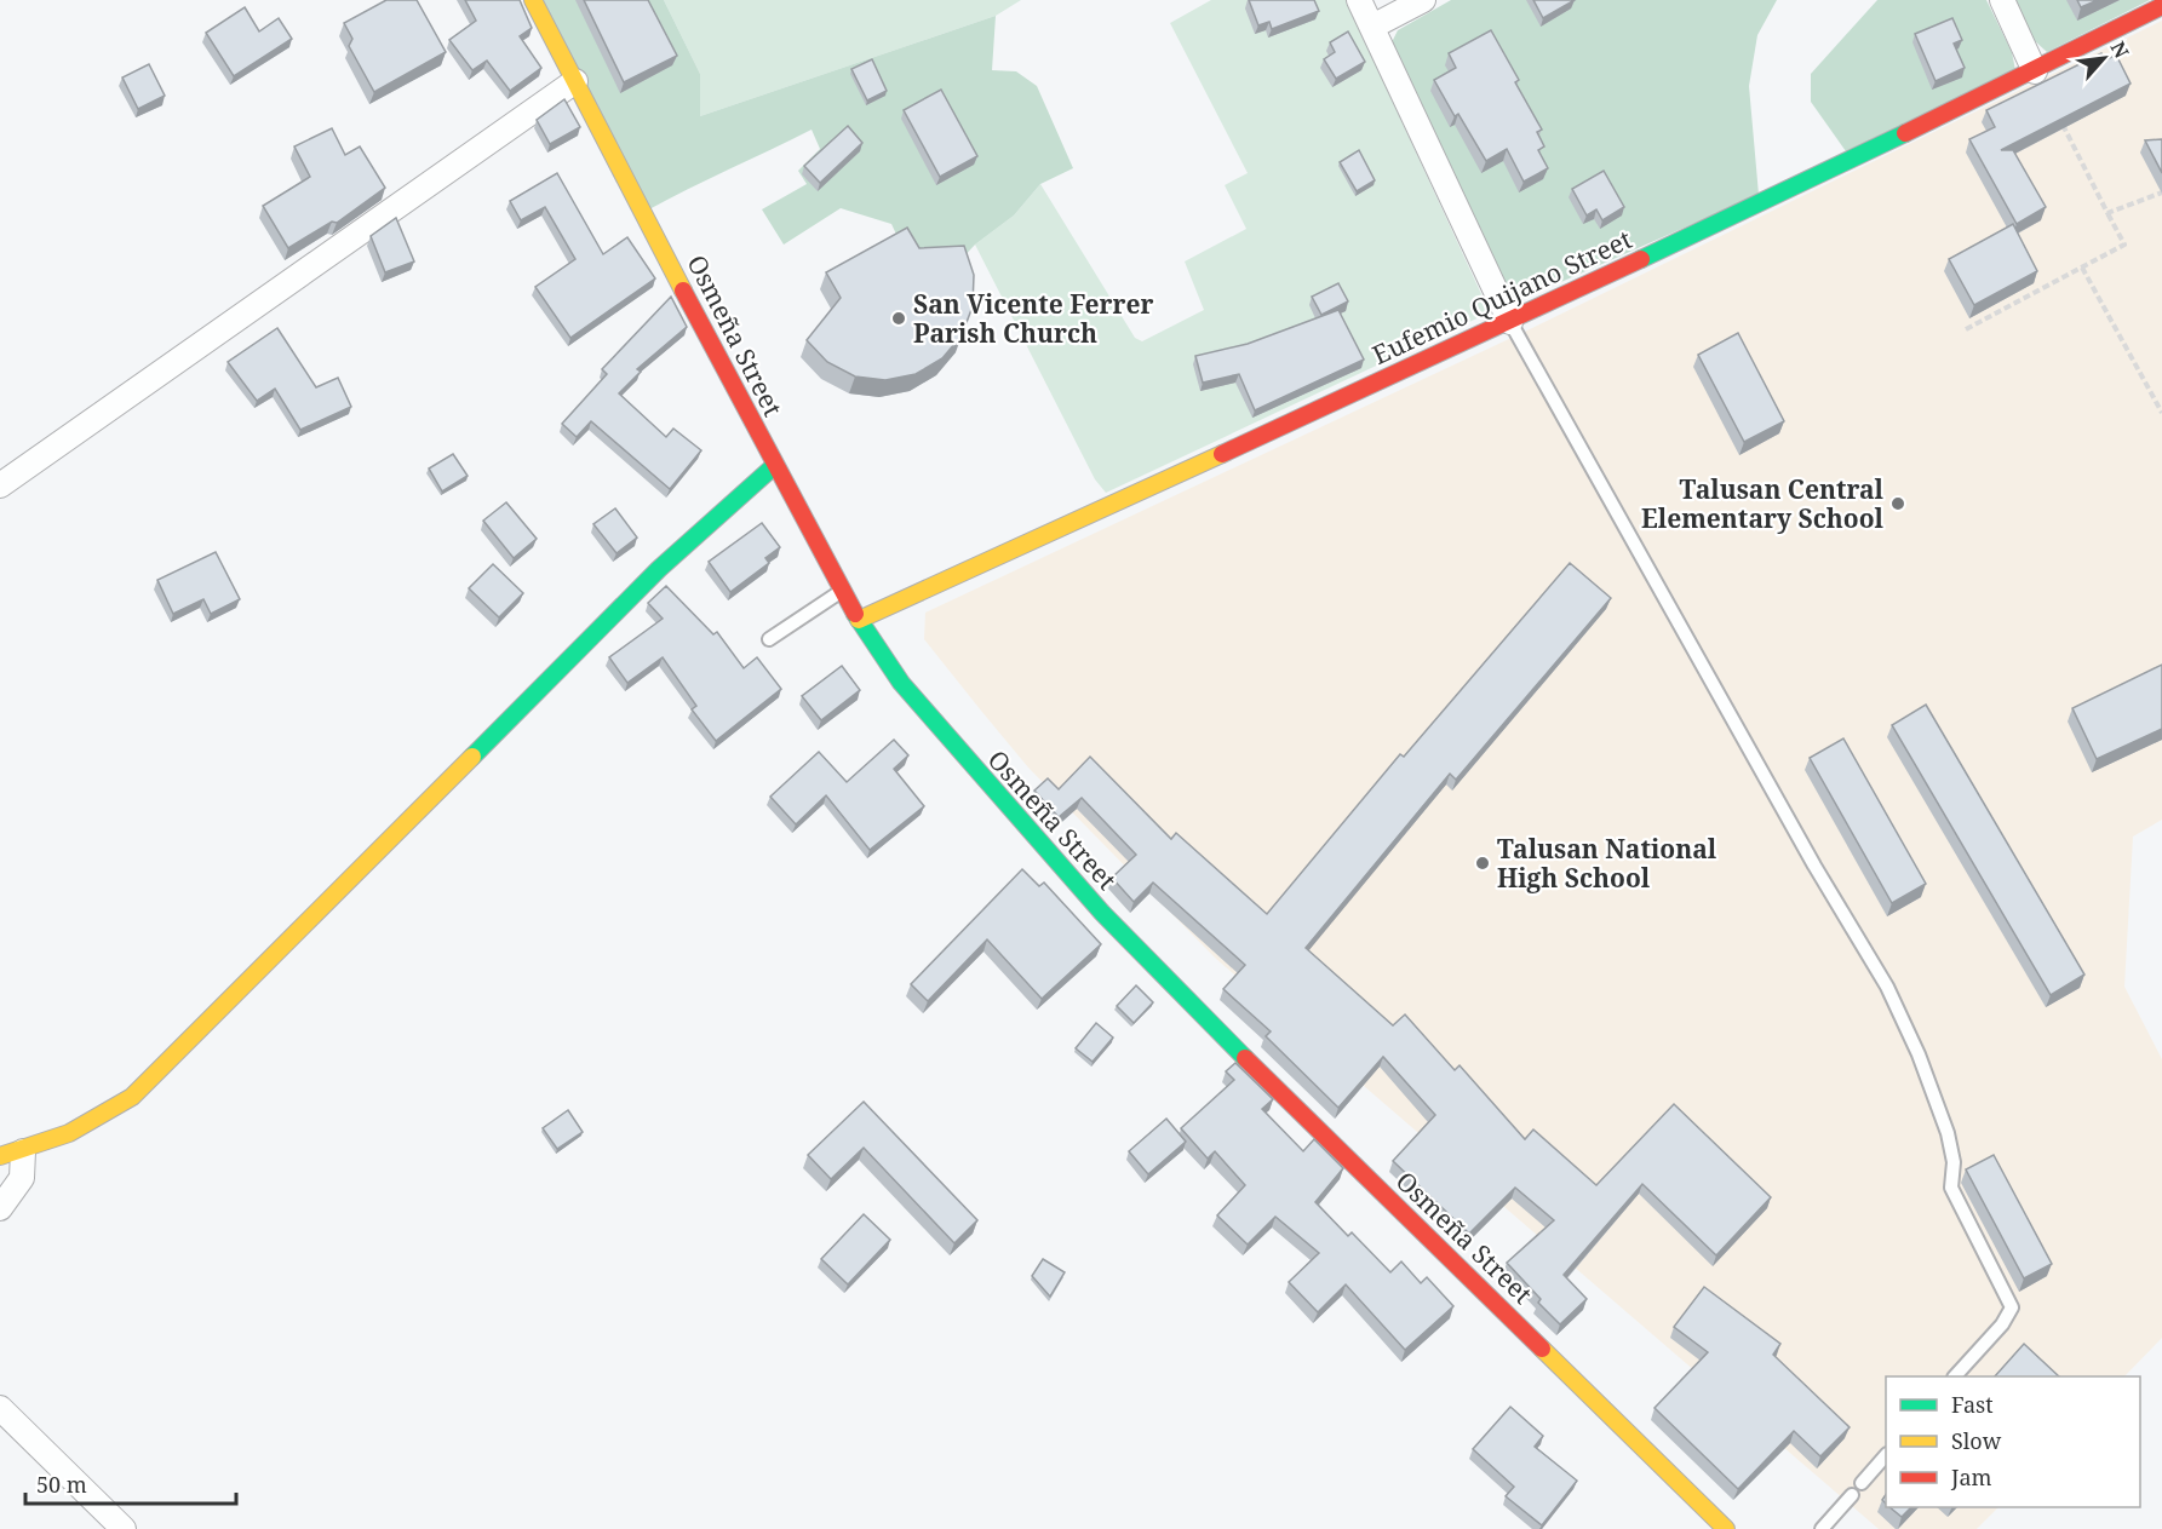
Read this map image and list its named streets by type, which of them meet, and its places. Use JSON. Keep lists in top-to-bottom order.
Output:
{
  "streets": {
    "street": ["Eufemio Quijano Street", "Osmeña Street"]
  },
  "crossings": [
    ["Eufemio Quijano Street", "Osmeña Street"]
  ],
  "places": ["San Vicente Ferrer Parish Church", "Talusan Central Elementary School", "Talusan National High School"],
  "legend": ["Fast", "Slow", "Jam"],
  "scale_bar": "50 m",
  "north": "top right"
}
